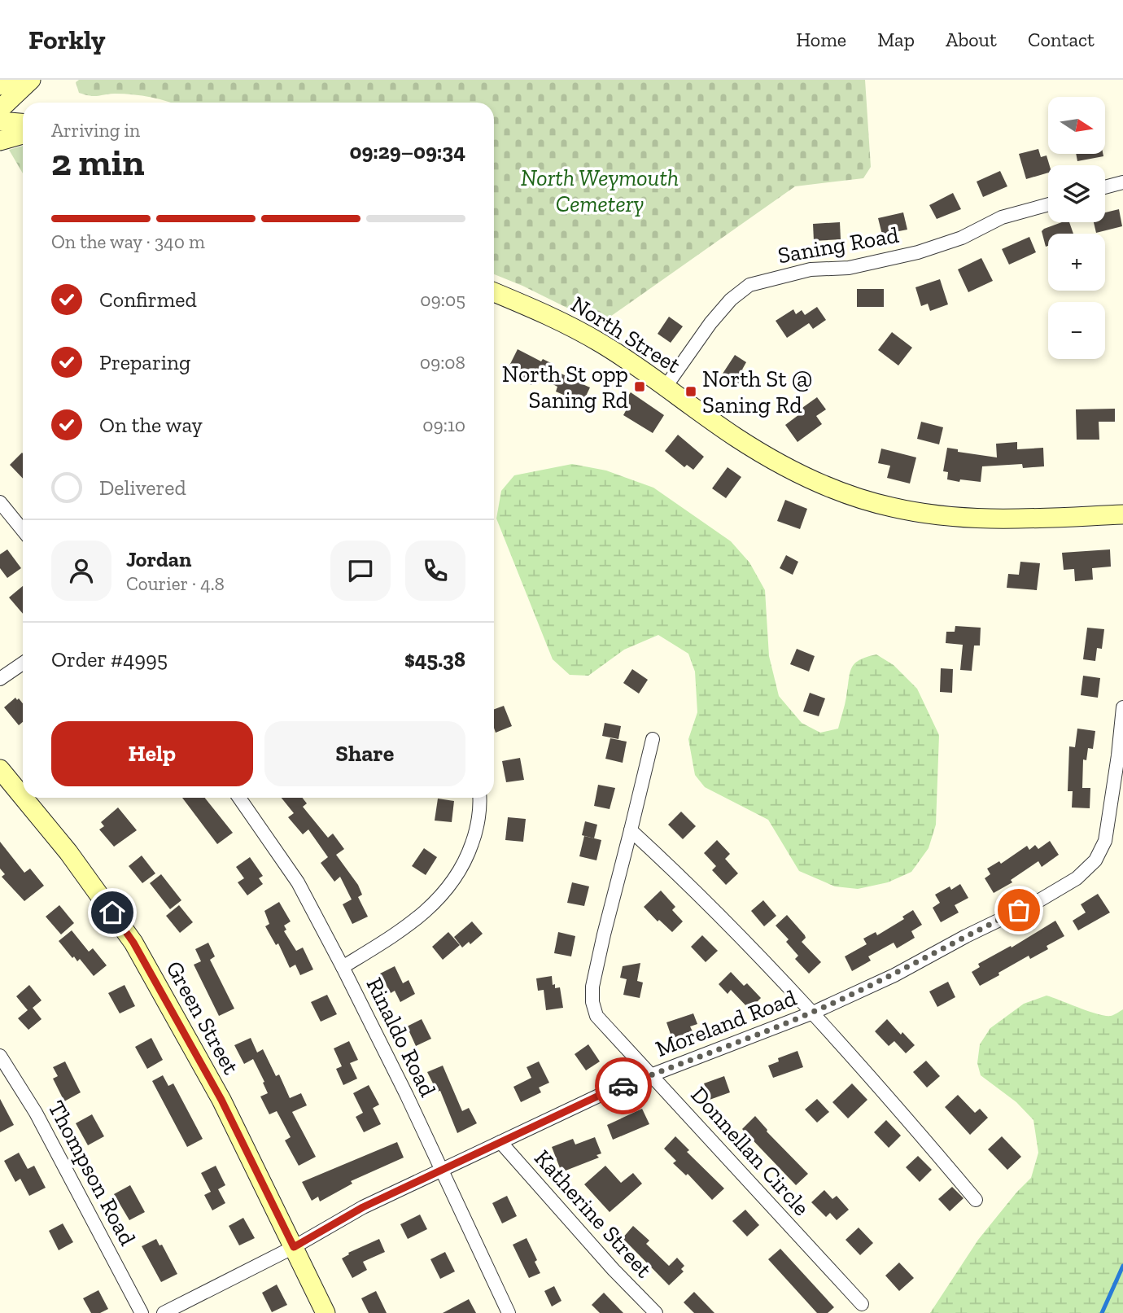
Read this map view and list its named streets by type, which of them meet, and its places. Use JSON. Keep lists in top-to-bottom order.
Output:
{
  "streets": {
    "street": [
      "Saning Road",
      "North Street",
      "Green Street",
      "Moreland Road",
      "Rinaldo Road",
      "Donnellan Circle",
      "Thompson Road",
      "Katherine Street"
    ]
  },
  "crossings": [
    ["Saning Road", "North Street"],
    ["Green Street", "Moreland Road"],
    ["Moreland Road", "Rinaldo Road"],
    ["Moreland Road", "Donnellan Circle"],
    ["Moreland Road", "Katherine Street"]
  ],
  "parks": ["North Weymouth Cemetery"],
  "places": {
    "transit": ["North St opp Saning Rd", "North St @ Saning Rd"]
  },
  "north": "right",
  "page": {
    "header": "Forkly",
    "nav": [
      "Home",
      "Map",
      "About",
      "Contact"
    ],
    "map_buttons": ["+", "−"],
    "heading": ["2 min", "Arriving in", "09:29–09:34"],
    "panel": [
      "Jordan",
      "Courier · 4.8",
      "Order #4995",
      "$45.38"
    ],
    "bar": "On the way · 340 m",
    "list": [
      ["Confirmed", "09:05"],
      ["Preparing", "09:08"],
      ["On the way", "09:10"],
      "Delivered"
    ],
    "buttons": ["Help", "Share"]
  }
}
